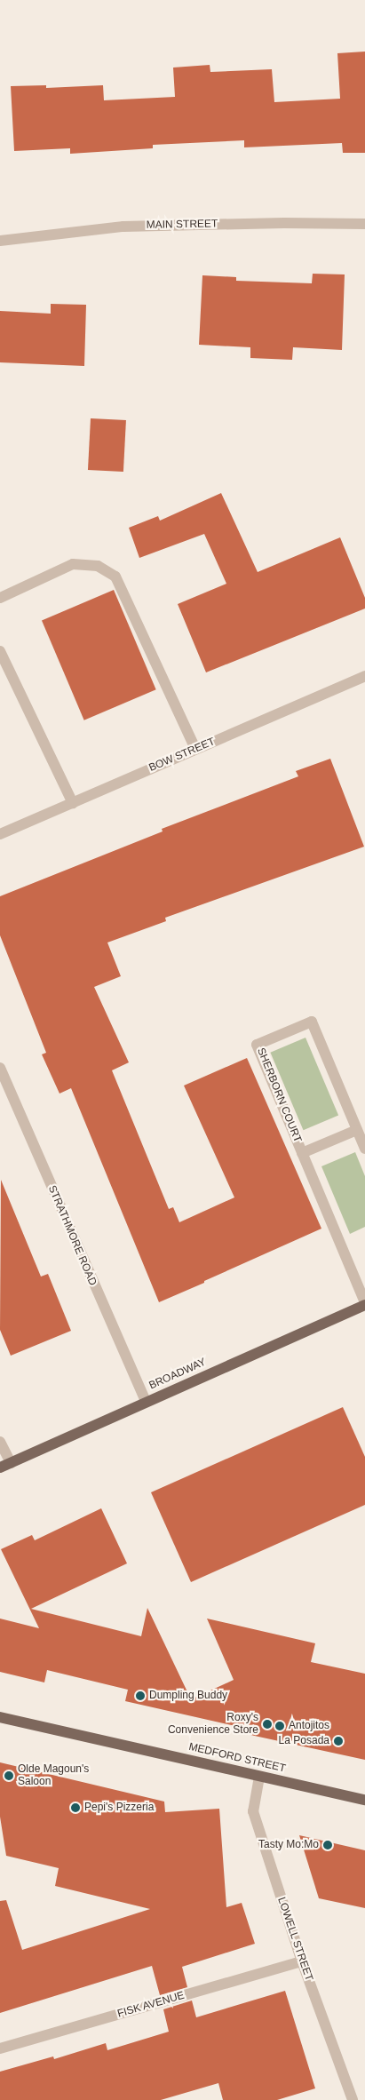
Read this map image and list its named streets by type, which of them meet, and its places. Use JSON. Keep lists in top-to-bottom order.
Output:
{
  "streets": {
    "main road": ["BROADWAY", "MEDFORD STREET"],
    "street": [
      "MAIN STREET",
      "BOW STREET",
      "SHERBORN COURT",
      "STRATHMORE ROAD",
      "LOWELL STREET",
      "FISK AVENUE"
    ]
  },
  "crossings": [
    ["SHERBORN COURT", "BROADWAY"],
    ["STRATHMORE ROAD", "BROADWAY"],
    ["MEDFORD STREET", "LOWELL STREET"],
    ["LOWELL STREET", "FISK AVENUE"]
  ],
  "places": [
    "Dumpling Buddy",
    "Roxy's Convenience Store",
    "Antojitos",
    "La Posada",
    "Olde Magoun's Saloon",
    "Pepi's Pizzeria",
    "Tasty Mo:Mo"
  ]
}
